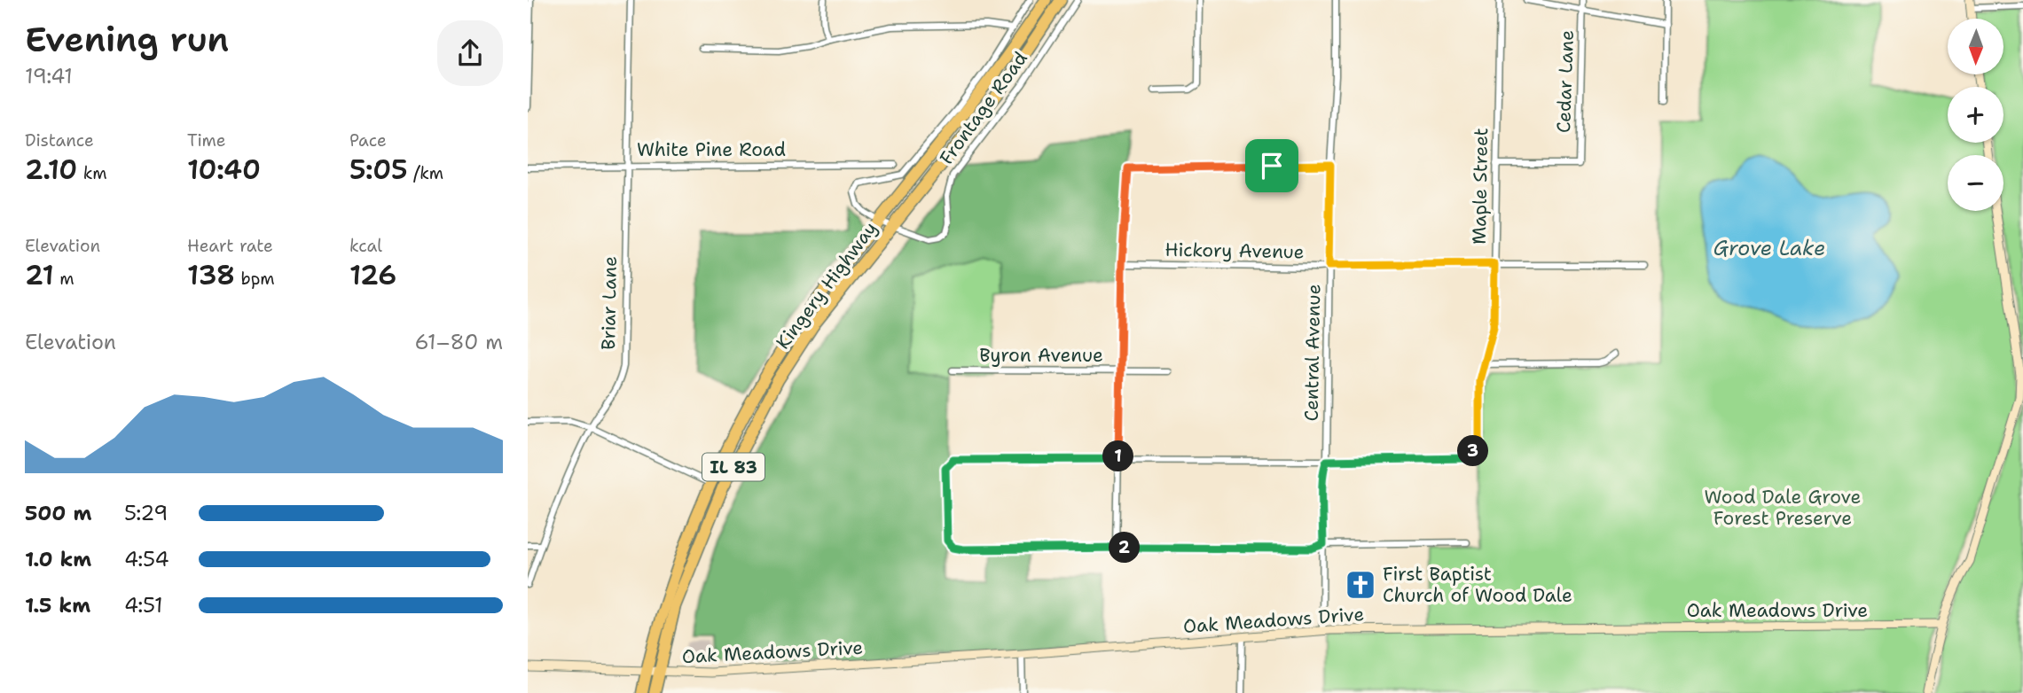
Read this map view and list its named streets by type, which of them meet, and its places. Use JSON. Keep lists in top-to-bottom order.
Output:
{
  "streets": {
    "highway": ["Kingery Highway", "IL 83"],
    "street": [
      "Cedar Lane",
      "Frontage Road",
      "White Pine Road",
      "Maple Street",
      "Hickory Avenue",
      "Briar Lane",
      "Central Avenue",
      "Byron Avenue",
      "Oak Meadows Drive"
    ]
  },
  "crossings": [
    ["Cedar Lane", "Maple Street"],
    ["Frontage Road", "Kingery Highway"],
    ["White Pine Road", "Briar Lane"],
    ["Maple Street", "Hickory Avenue"],
    ["Maple Street", "Central Avenue"],
    ["Hickory Avenue", "Central Avenue"],
    ["Kingery Highway", "Oak Meadows Drive"],
    ["Central Avenue", "Oak Meadows Drive"]
  ],
  "water": ["Grove Lake"],
  "parks": ["Wood Dale Grove Forest Preserve"],
  "places": {
    "church": ["First Baptist Church of Wood Dale"]
  },
  "north": "bottom",
  "page": {
    "heading": ["Evening run", "19:41"],
    "map_buttons": ["+", "−"],
    "stats": [
      ["Distance", "2.10 km"],
      ["Time", "10:40"],
      ["Pace", "5:05 /km"],
      ["Elevation", "21 m"],
      ["Heart rate", "138 bpm"],
      ["kcal", "126"]
    ],
    "chart": ["Elevation", "61–80 m"],
    "pins": ["3", "1", "2"],
    "list": [
      {
        "name": "500 m",
        "note": "5:29"
      },
      {
        "name": "1.0 km",
        "note": "4:54"
      },
      {
        "name": "1.5 km",
        "note": "4:51"
      }
    ]
  }
}
